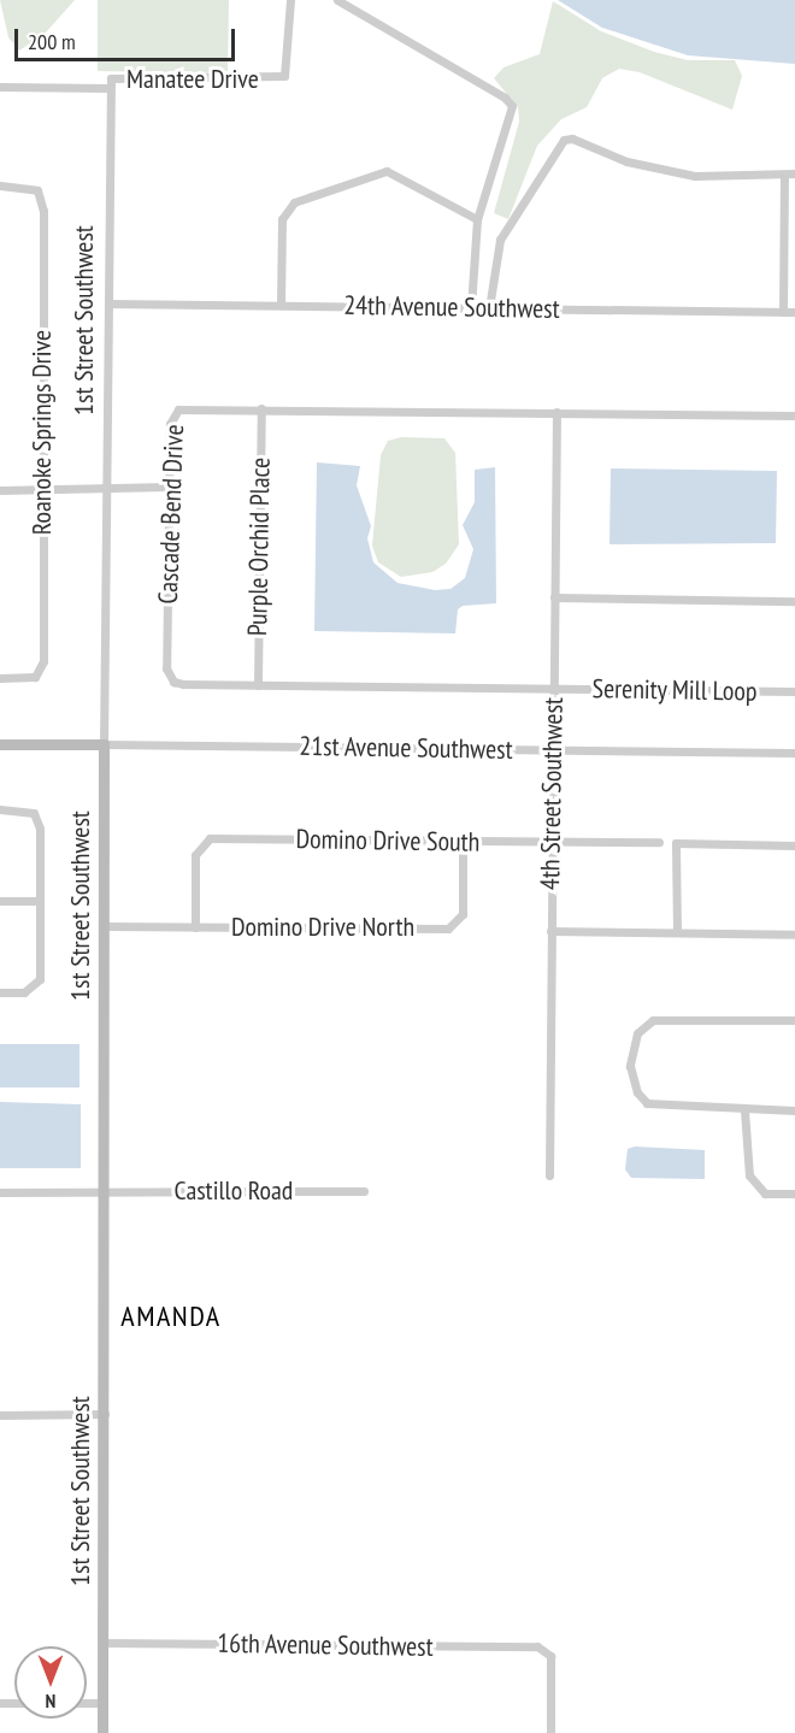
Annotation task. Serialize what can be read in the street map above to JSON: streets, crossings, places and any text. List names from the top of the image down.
{
  "streets": {
    "street": [
      "Manatee Drive",
      "24th Avenue Southwest",
      "1st Street Southwest",
      "Roanoke Springs Drive",
      "Cascade Bend Drive",
      "Purple Orchid Place",
      "Serenity Mill Loop",
      "21st Avenue Southwest",
      "4th Street Southwest",
      "Domino Drive South",
      "Domino Drive North",
      "Castillo Road",
      "16th Avenue Southwest"
    ]
  },
  "crossings": [
    ["Manatee Drive", "1st Street Southwest"],
    ["24th Avenue Southwest", "1st Street Southwest"],
    ["1st Street Southwest", "21st Avenue Southwest"],
    ["1st Street Southwest", "Domino Drive North"],
    ["1st Street Southwest", "Castillo Road"],
    ["1st Street Southwest", "16th Avenue Southwest"],
    ["Cascade Bend Drive", "Purple Orchid Place"],
    ["Cascade Bend Drive", "Serenity Mill Loop"],
    ["Cascade Bend Drive", "4th Street Southwest"],
    ["Serenity Mill Loop", "4th Street Southwest"],
    ["21st Avenue Southwest", "4th Street Southwest"],
    ["4th Street Southwest", "Domino Drive South"],
    ["Domino Drive South", "Domino Drive North"]
  ],
  "districts": ["AMANDA"],
  "scale_bar": "200 m",
  "north": "bottom"
}
